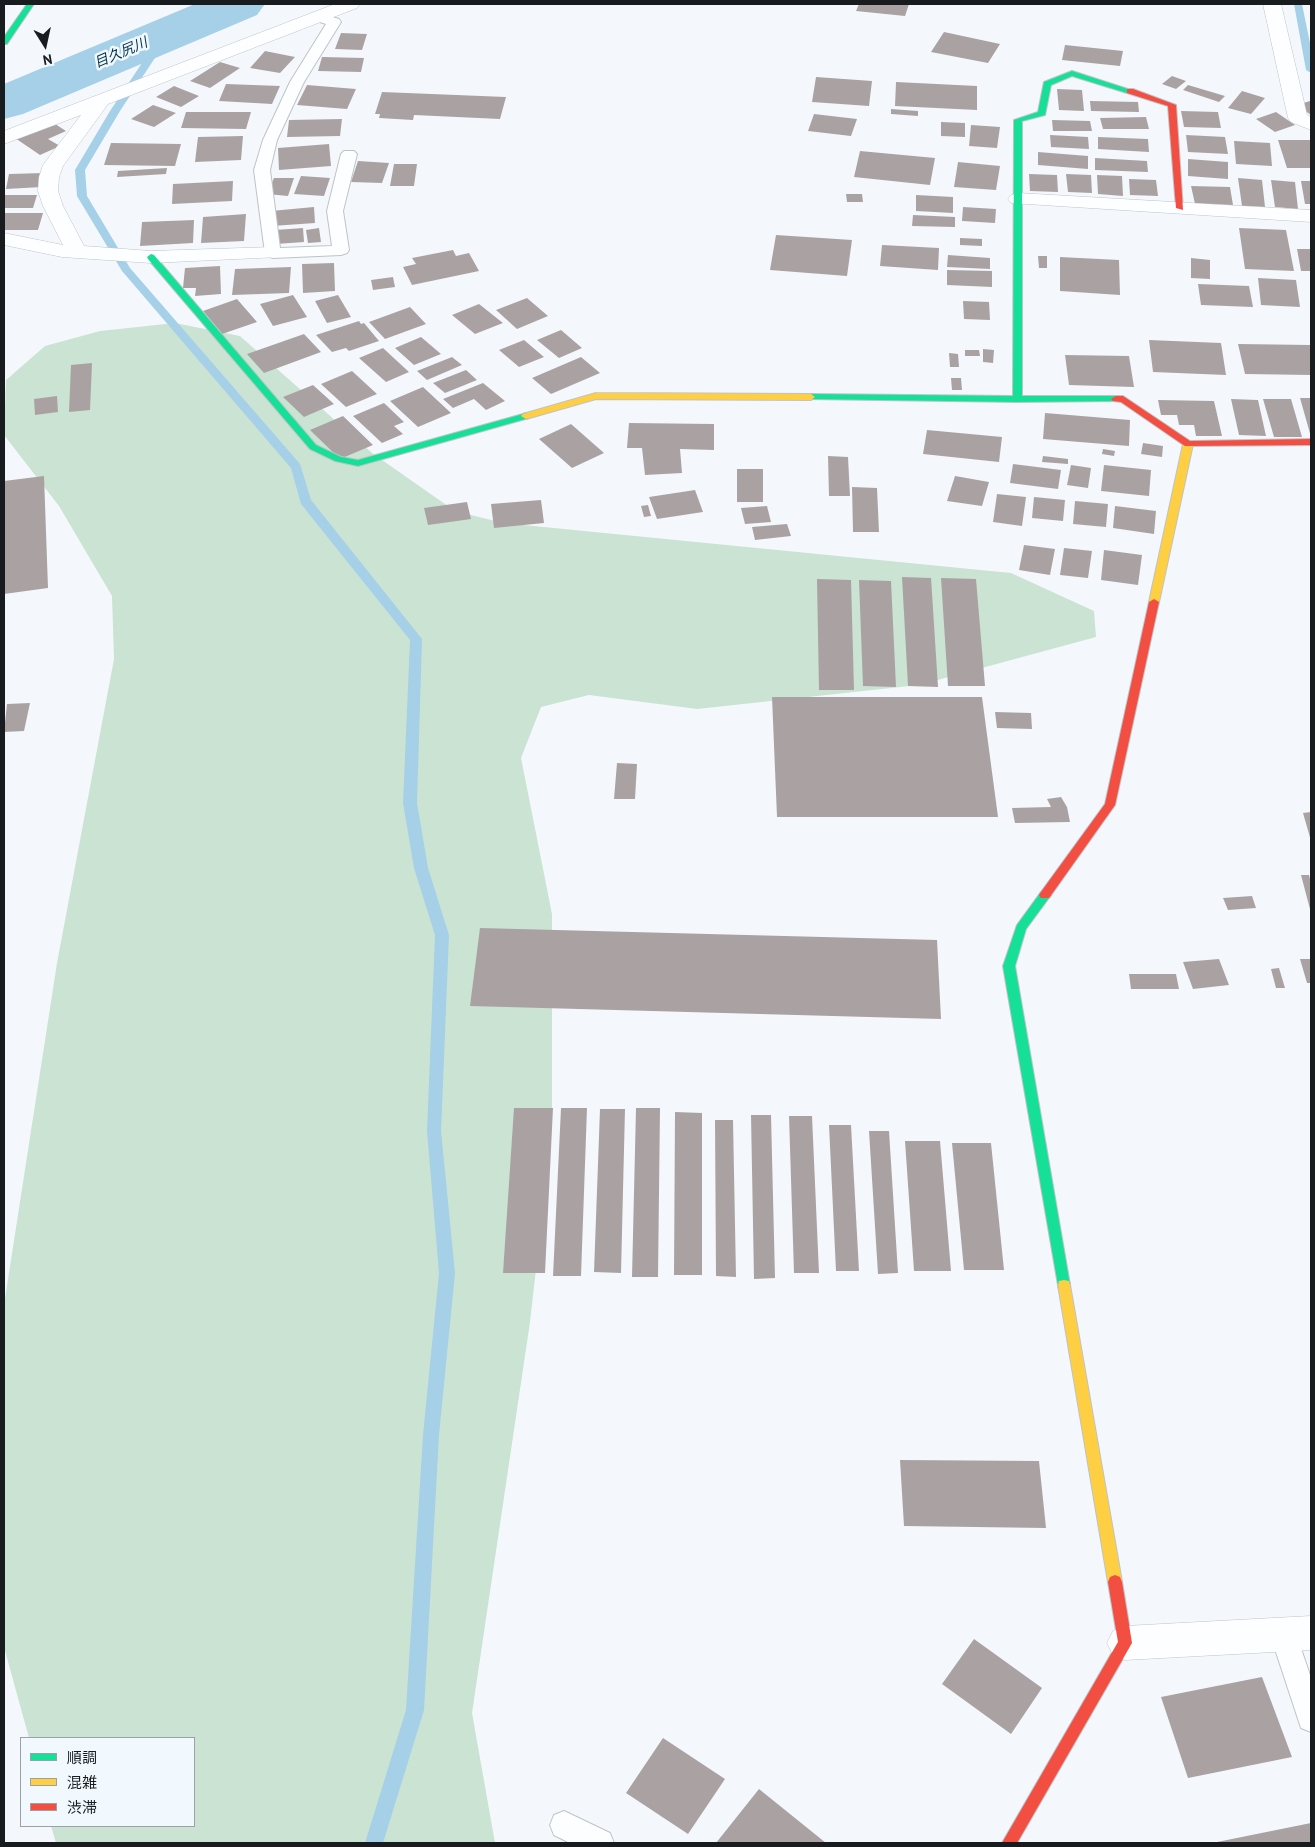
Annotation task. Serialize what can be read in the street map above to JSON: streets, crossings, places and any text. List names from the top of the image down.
{
  "water": ["目久尻川"],
  "legend": ["順調", "混雑", "渋滞"],
  "north": "bottom"
}
